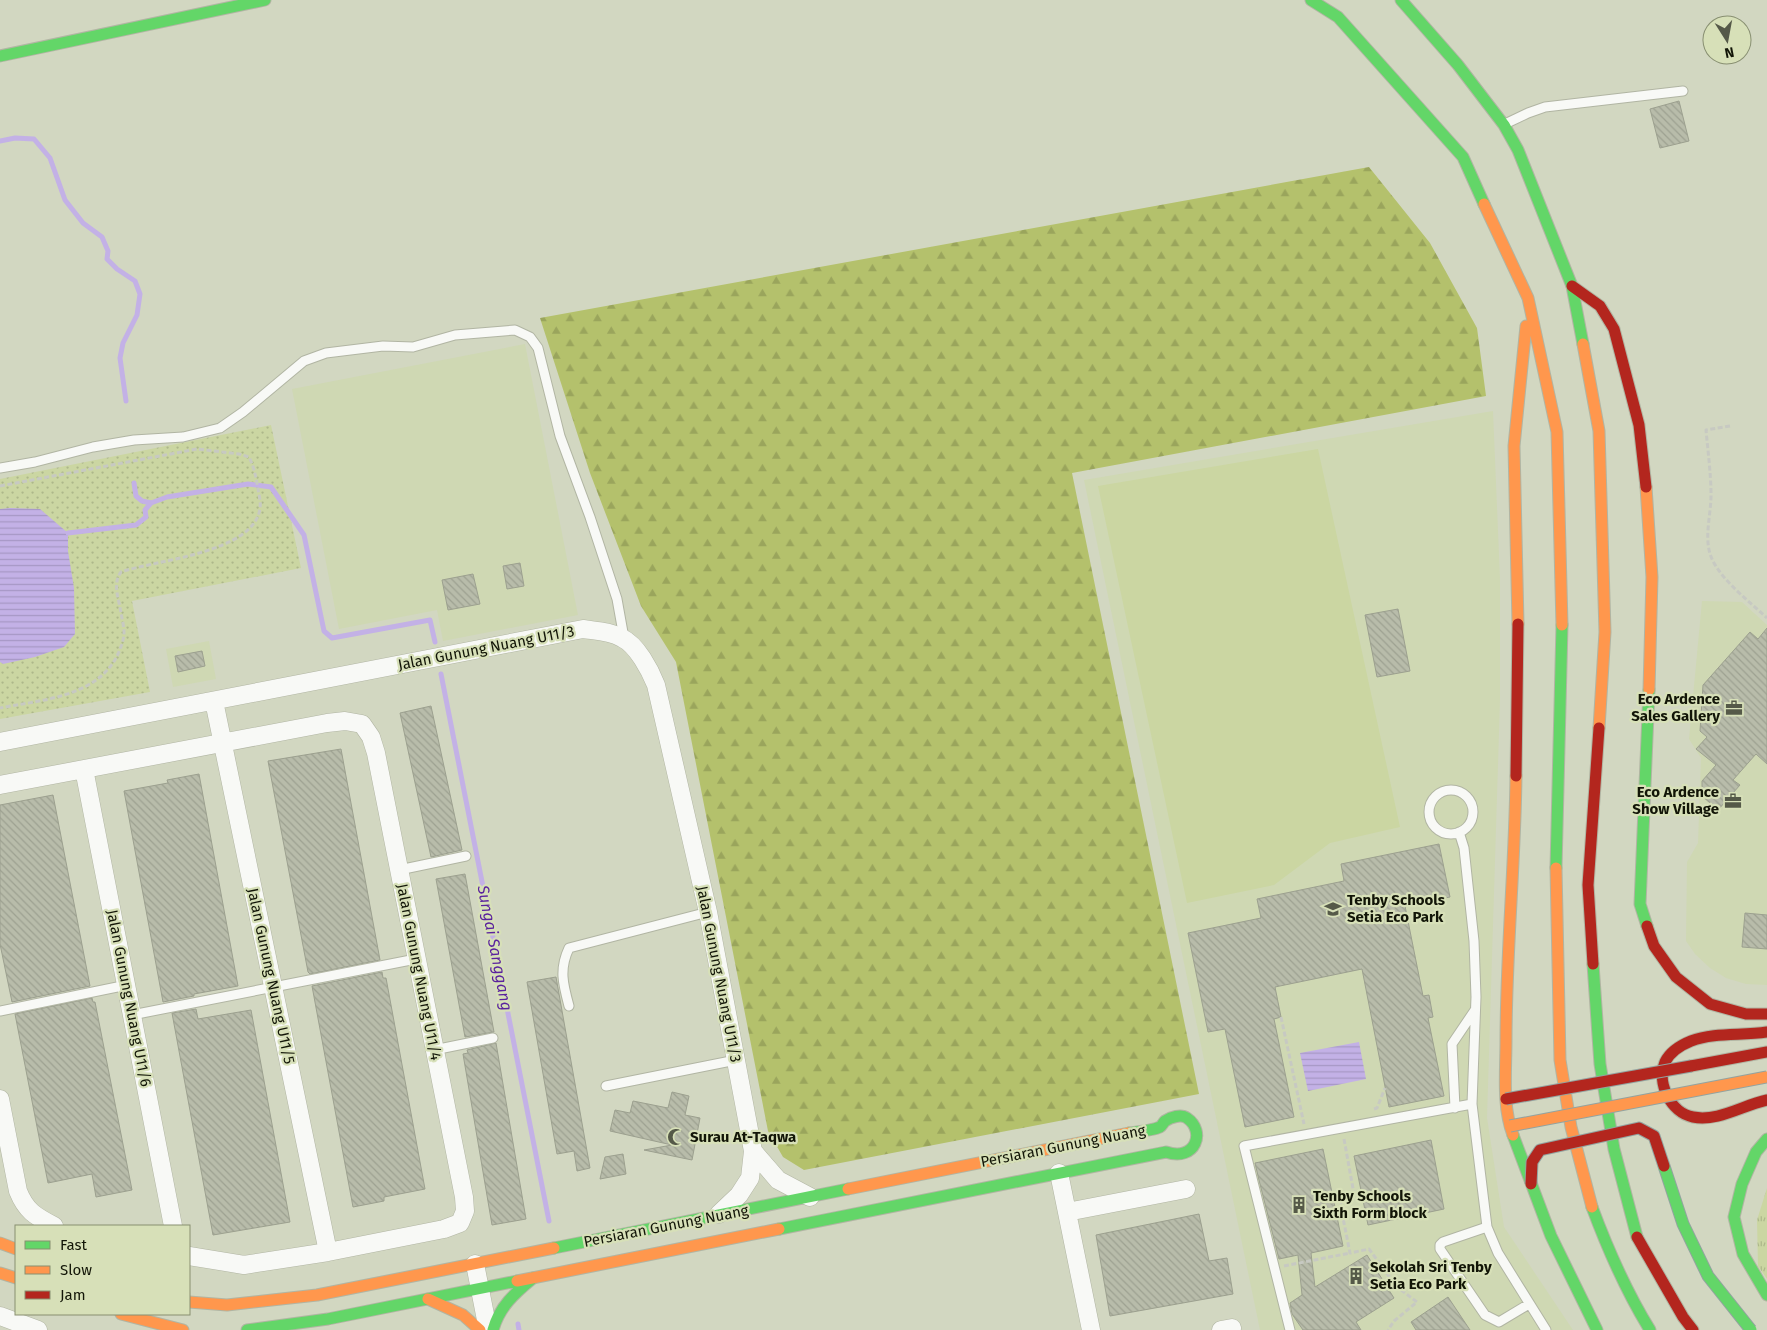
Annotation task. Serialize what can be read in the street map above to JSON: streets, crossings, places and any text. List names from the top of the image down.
{
  "streets": {
    "main road": ["Persiaran Gunung Nuang"],
    "street": [
      "Jalan Gunung Nuang U11/3",
      "Jalan Gunung Nuang U11/4",
      "Jalan Gunung Nuang U11/5",
      "Jalan Gunung Nuang U11/6"
    ]
  },
  "crossings": [
    ["Jalan Gunung Nuang U11/3", "Jalan Gunung Nuang U11/5"],
    ["Jalan Gunung Nuang U11/3", "Persiaran Gunung Nuang"],
    ["Jalan Gunung Nuang U11/4", "Jalan Gunung Nuang U11/5"]
  ],
  "water": ["Sungai Sanggang"],
  "places": {
    "office": ["Eco Ardence Sales Gallery", "Eco Ardence Show Village"],
    "school or university": ["Tenby Schools Setia Eco Park"],
    "mosque": ["Surau At-Taqwa"],
    "building": ["Tenby Schools Sixth Form block", "Sekolah Sri Tenby Setia Eco Park"]
  },
  "legend": ["Fast", "Slow", "Jam"],
  "north": "bottom"
}
